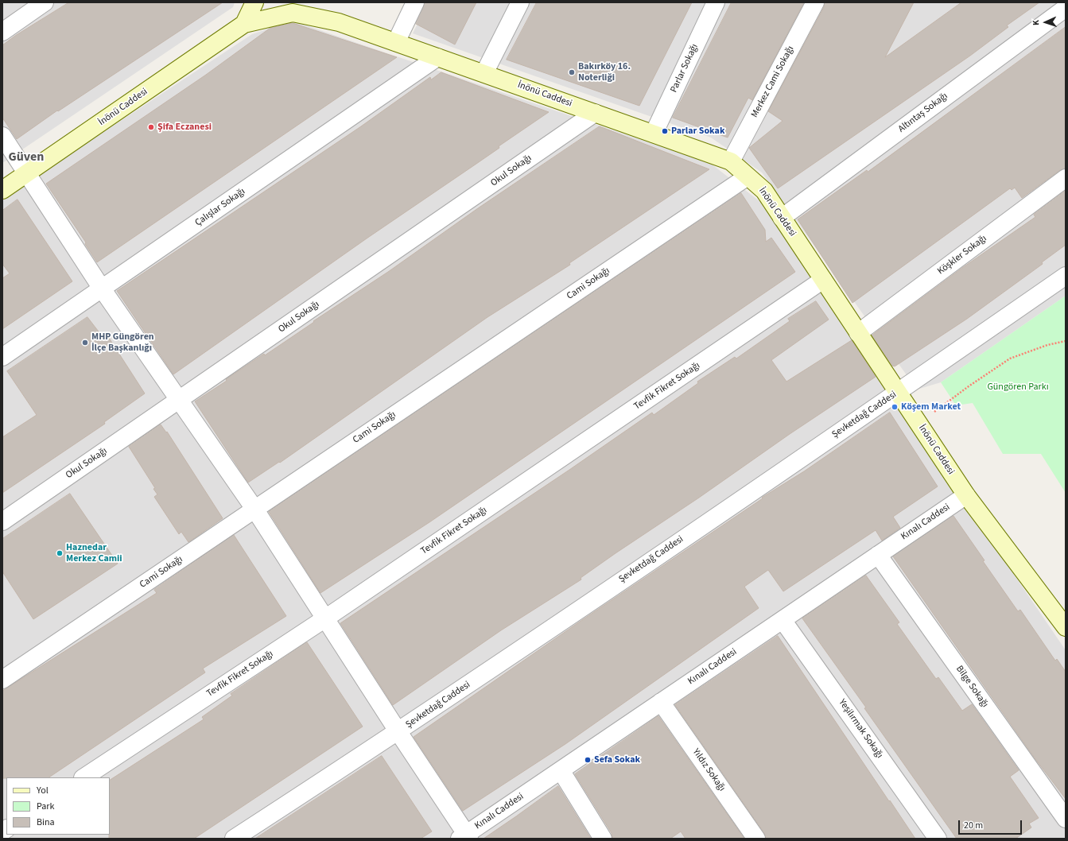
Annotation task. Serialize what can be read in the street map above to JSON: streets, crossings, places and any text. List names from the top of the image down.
{
  "streets": {
    "street": [
      "Parlar Sokağı",
      "Merkez Cami Sokağı",
      "İnönü Caddesi",
      "Altıntaş Sokağı",
      "Okul Sokağı",
      "Çalışlar Sokağı",
      "Köşkler Sokağı",
      "Cami Sokağı",
      "Tevfik Fikret Sokağı",
      "Şevketdağ Caddesi",
      "Kınalı Caddesi",
      "Bilge Sokağı",
      "Yeşilırmak Sokağı",
      "Yıldız Sokağı"
    ]
  },
  "crossings": [
    ["Parlar Sokağı", "İnönü Caddesi"],
    ["Merkez Cami Sokağı", "İnönü Caddesi"],
    ["İnönü Caddesi", "Altıntaş Sokağı"],
    ["İnönü Caddesi", "Okul Sokağı"],
    ["İnönü Caddesi", "Çalışlar Sokağı"],
    ["İnönü Caddesi", "Köşkler Sokağı"],
    ["İnönü Caddesi", "Cami Sokağı"],
    ["İnönü Caddesi", "Tevfik Fikret Sokağı"],
    ["İnönü Caddesi", "Şevketdağ Caddesi"],
    ["İnönü Caddesi", "Kınalı Caddesi"],
    ["Kınalı Caddesi", "Bilge Sokağı"],
    ["Kınalı Caddesi", "Yeşilırmak Sokağı"],
    ["Kınalı Caddesi", "Yıldız Sokağı"]
  ],
  "districts": ["Güven"],
  "parks": ["Güngören Parkı"],
  "places": [
    "Bakırköy 16. Noterliği",
    "Şifa Eczanesi",
    "Parlar Sokak",
    "MHP Güngören İlçe Başkanlığı",
    "Köşem Market",
    "Haznedar Merkez Camii",
    "Sefa Sokak"
  ],
  "legend": ["Yol", "Park", "Bina"],
  "scale_bar": "20 m",
  "north": "left"
}
